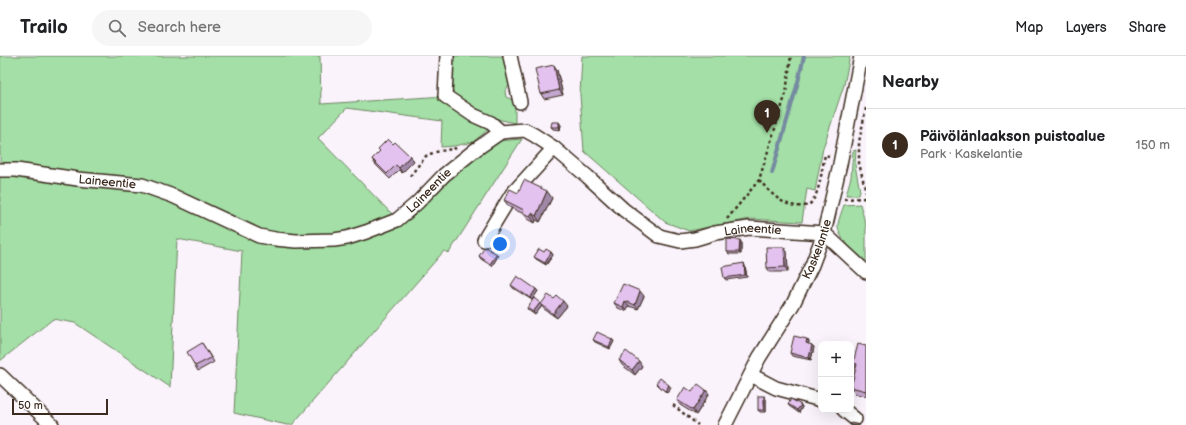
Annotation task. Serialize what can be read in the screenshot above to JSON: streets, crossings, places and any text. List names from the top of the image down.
{
  "streets": {
    "street": ["Laineentie", "Kaskelantie"]
  },
  "crossings": [
    ["Laineentie", "Kaskelantie"]
  ],
  "scale_bar": "50 m",
  "page": {
    "header": "Trailo",
    "search": "Search here",
    "nav": ["Map", "Layers", "Share"],
    "heading": "Nearby",
    "pins": "1",
    "list": [
      {
        "mark": "1",
        "name": "Päivölänlaakson puistoalue",
        "note": "Park · Kaskelantie",
        "value": "150 m"
      }
    ],
    "map_buttons": ["+", "−"],
    "scale": "50 m"
  }
}
